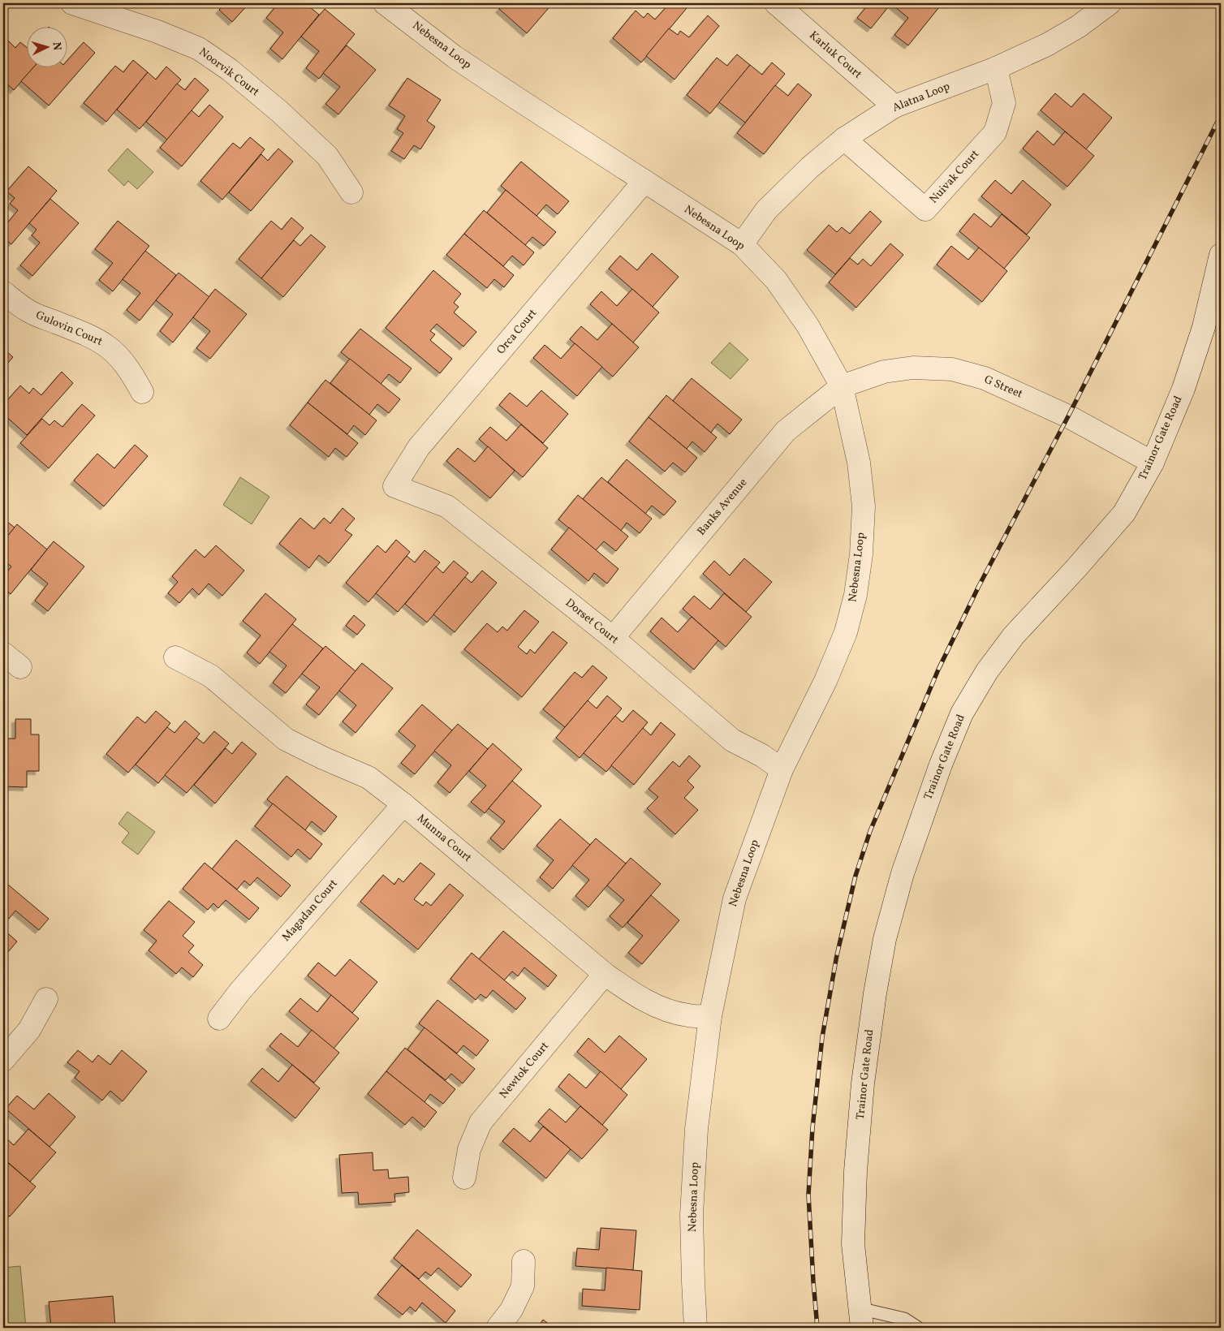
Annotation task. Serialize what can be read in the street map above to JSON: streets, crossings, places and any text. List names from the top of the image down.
{
  "streets": {
    "street": [
      "Nebesna Loop",
      "Karluk Court",
      "Noorvik Court",
      "Alatna Loop",
      "Nuivak Court",
      "Gulovin Court",
      "Orca Court",
      "G Street",
      "Trainor Gate Road",
      "Banks Avenue",
      "Dorset Court",
      "Munna Court",
      "Magadan Court",
      "Newtok Court"
    ]
  },
  "crossings": [
    ["Nebesna Loop", "Alatna Loop"],
    ["Nebesna Loop", "Orca Court"],
    ["Nebesna Loop", "G Street"],
    ["Nebesna Loop", "Banks Avenue"],
    ["Nebesna Loop", "Dorset Court"],
    ["Nebesna Loop", "Munna Court"],
    ["Karluk Court", "Alatna Loop"],
    ["Alatna Loop", "Nuivak Court"],
    ["Orca Court", "Dorset Court"],
    ["G Street", "Trainor Gate Road"],
    ["G Street", "Banks Avenue"],
    ["Banks Avenue", "Dorset Court"],
    ["Munna Court", "Magadan Court"],
    ["Munna Court", "Newtok Court"]
  ],
  "north": "right"
}
